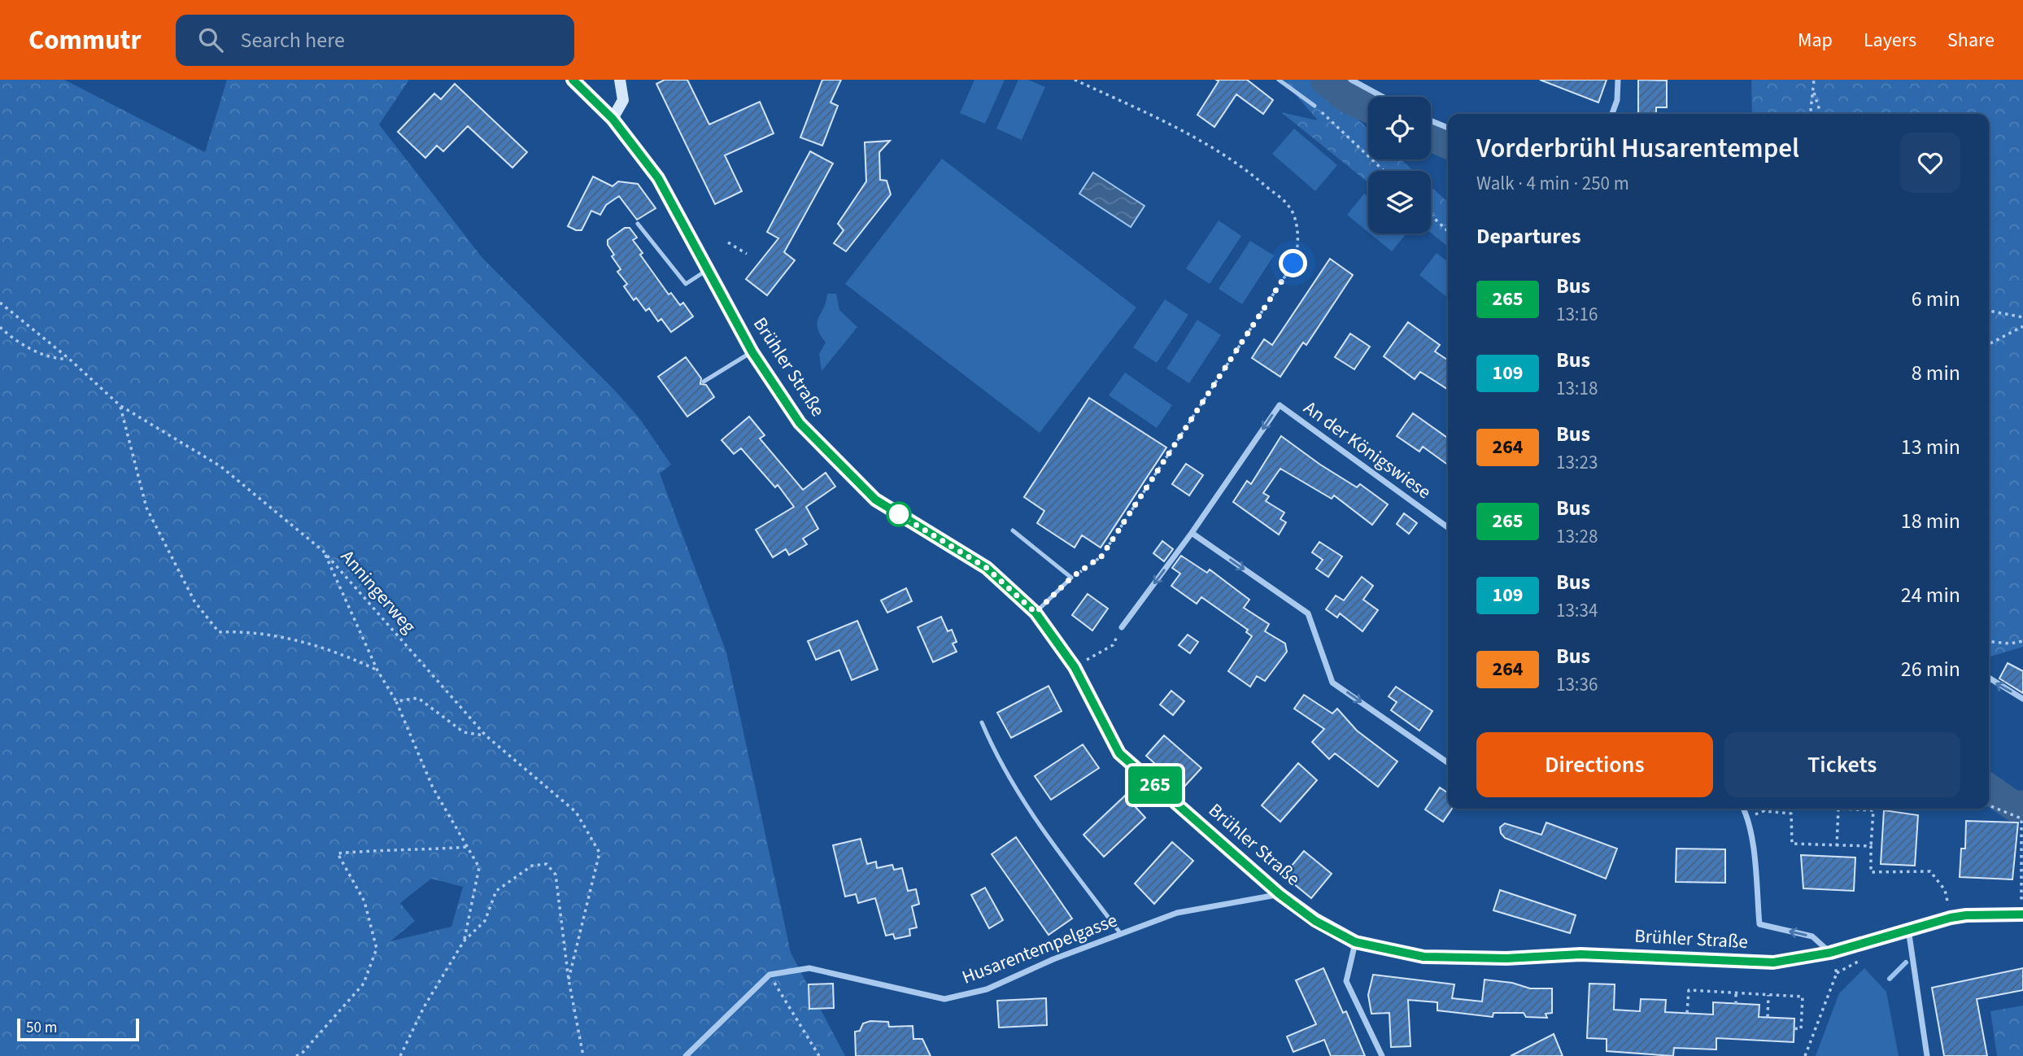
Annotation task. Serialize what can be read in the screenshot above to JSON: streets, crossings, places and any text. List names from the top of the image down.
{
  "streets": {
    "main road": ["Brühler Straße"],
    "street": ["An der Königswiese", "Husarentempelgasse"],
    "path": ["Anningerweg"]
  },
  "crossings": [
    ["Brühler Straße", "Husarentempelgasse"]
  ],
  "lines": ["bus line 265"],
  "scale_bar": "50 m",
  "page": {
    "header": "Commutr",
    "search": "Search here",
    "nav": ["Map", "Layers", "Share"],
    "on_map": "265",
    "heading": [
      ["Vorderbrühl Husarentempel", "Walk · 4 min · 250 m"],
      "Departures"
    ],
    "list": [
      {
        "mark": "265",
        "name": "Bus",
        "note": "13:16",
        "value": "6 min"
      },
      {
        "mark": "109",
        "name": "Bus",
        "note": "13:18",
        "value": "8 min"
      },
      {
        "mark": "264",
        "name": "Bus",
        "note": "13:23",
        "value": "13 min"
      },
      {
        "mark": "265",
        "name": "Bus",
        "note": "13:28",
        "value": "18 min"
      },
      {
        "mark": "109",
        "name": "Bus",
        "note": "13:34",
        "value": "24 min"
      },
      {
        "mark": "264",
        "name": "Bus",
        "note": "13:36",
        "value": "26 min"
      }
    ],
    "buttons": ["Directions", "Tickets"],
    "scale": "50 m"
  }
}
